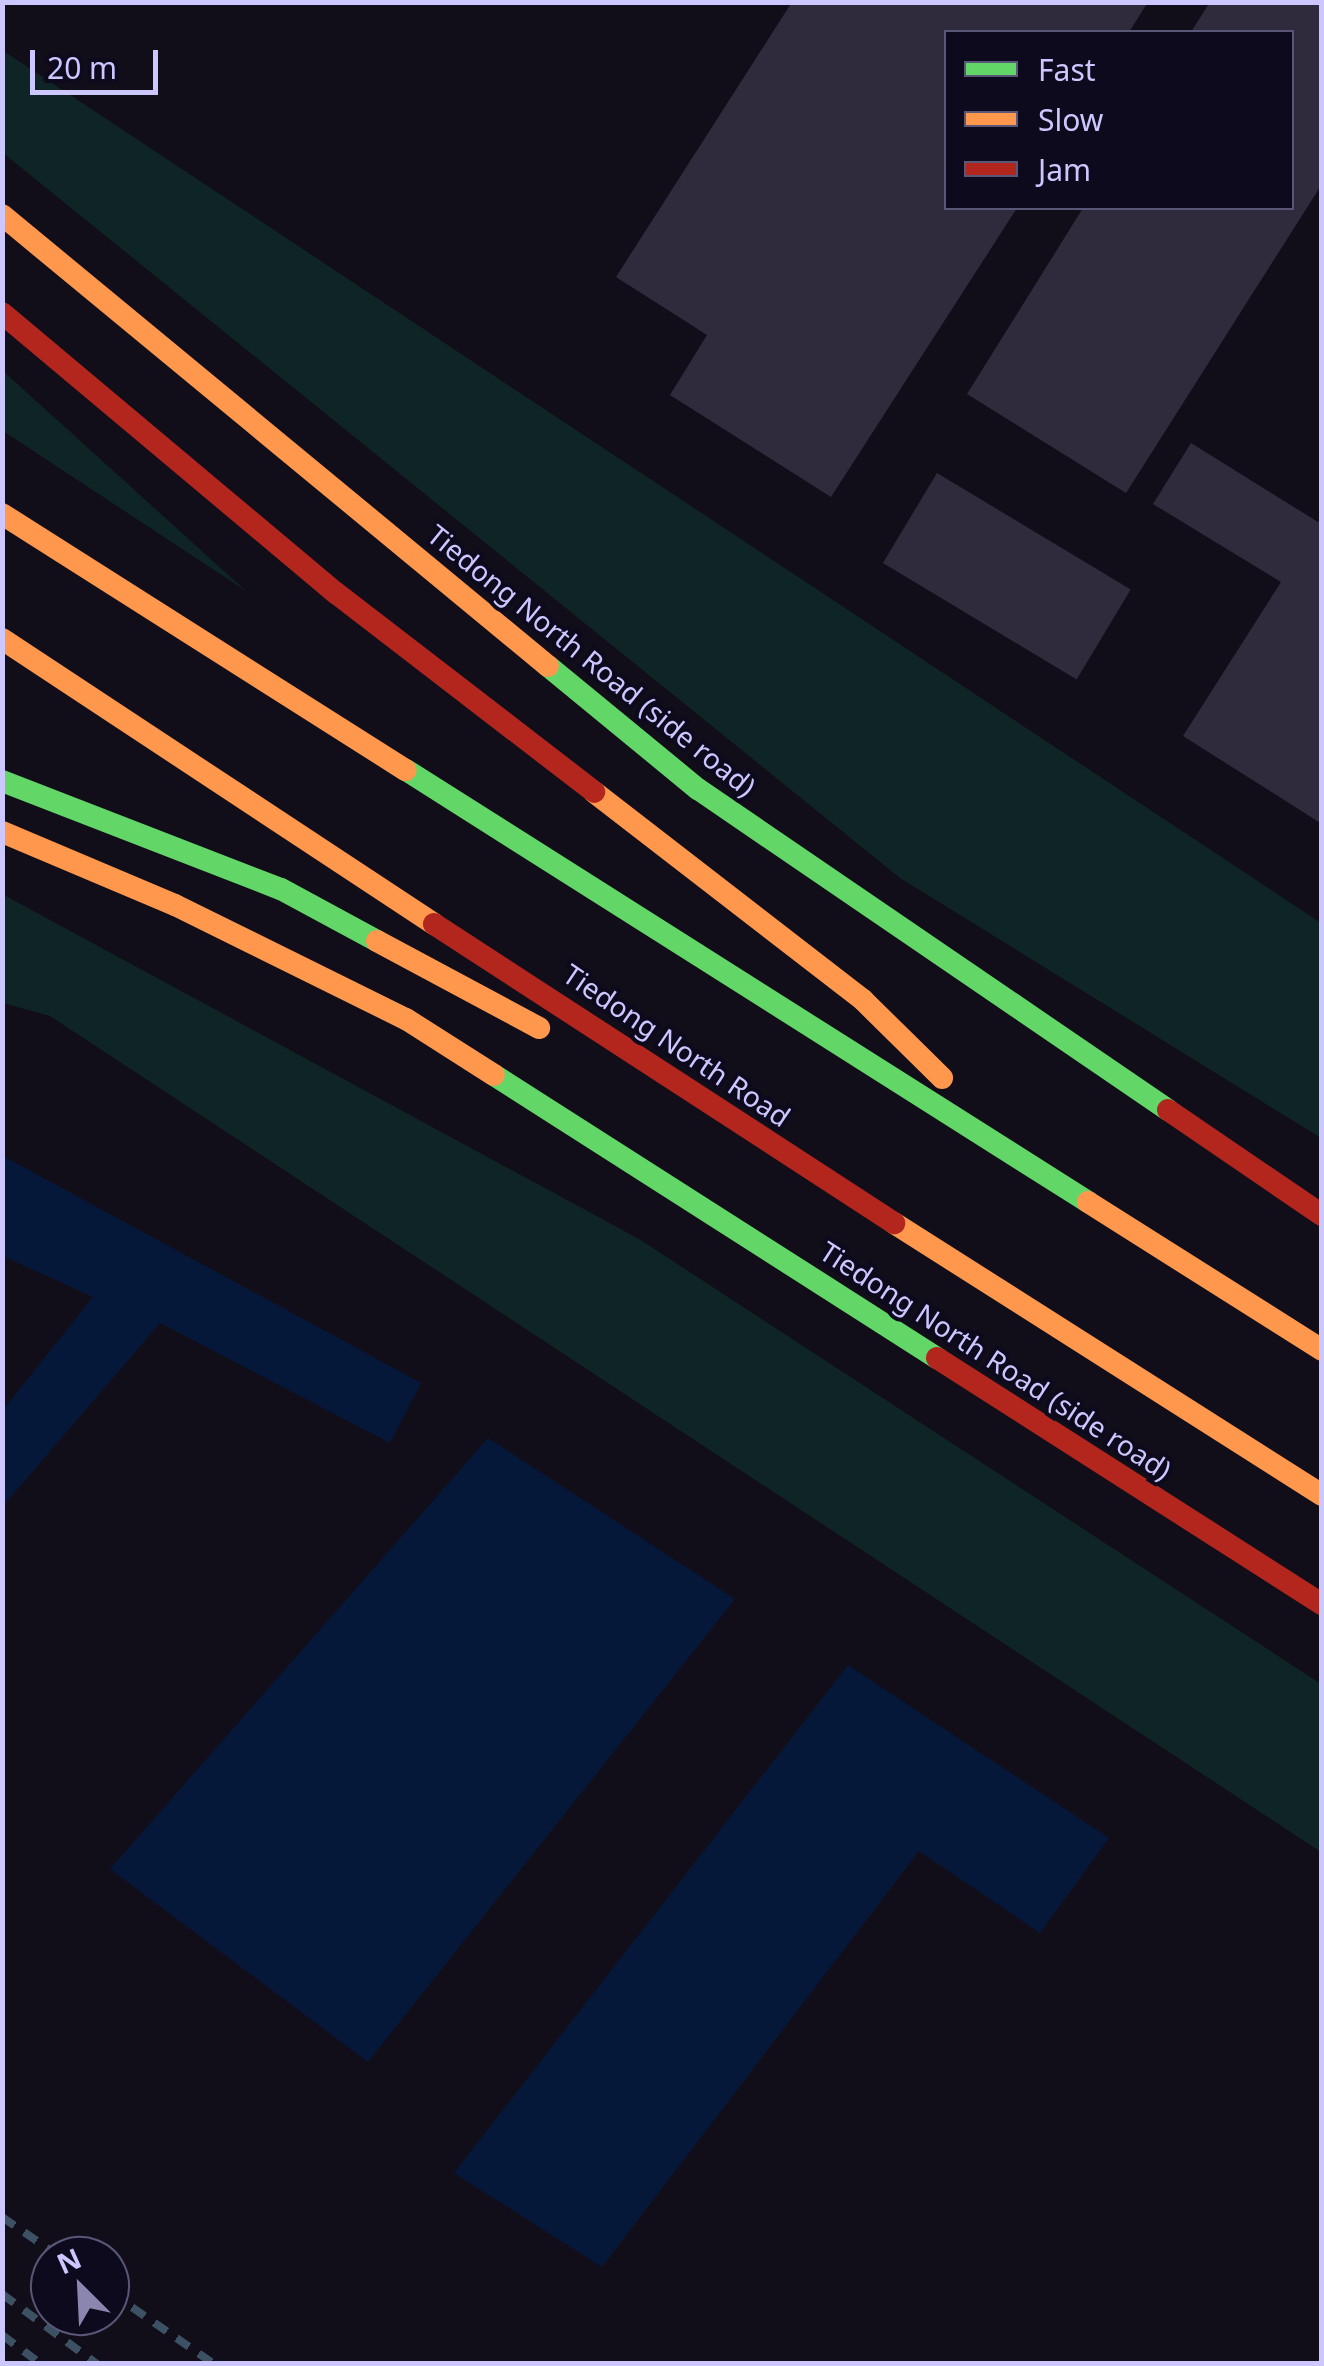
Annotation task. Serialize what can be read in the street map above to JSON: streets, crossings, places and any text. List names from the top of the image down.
{
  "streets": {
    "main road": ["Tiedong North Road (side road)", "Tiedong North Road"]
  },
  "legend": ["Fast", "Slow", "Jam"],
  "scale_bar": "20 m",
  "north": "top left"
}
